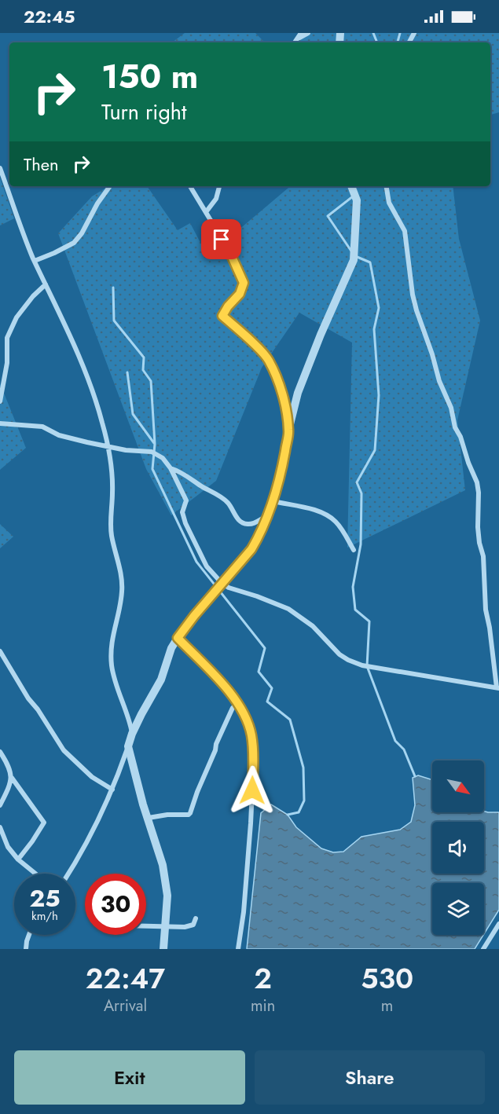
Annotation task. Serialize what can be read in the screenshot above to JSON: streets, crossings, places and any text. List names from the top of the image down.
{
  "north": "bottom right",
  "page": {
    "status": "22:45",
    "turn": ["150 m", "Turn right"],
    "then": "Then",
    "speed": "25 km/h",
    "limit": "30",
    "eta": [
      "22:47",
      "Arrival",
      "2",
      "min",
      "530",
      "m"
    ],
    "buttons": ["Exit", "Share"]
  }
}
